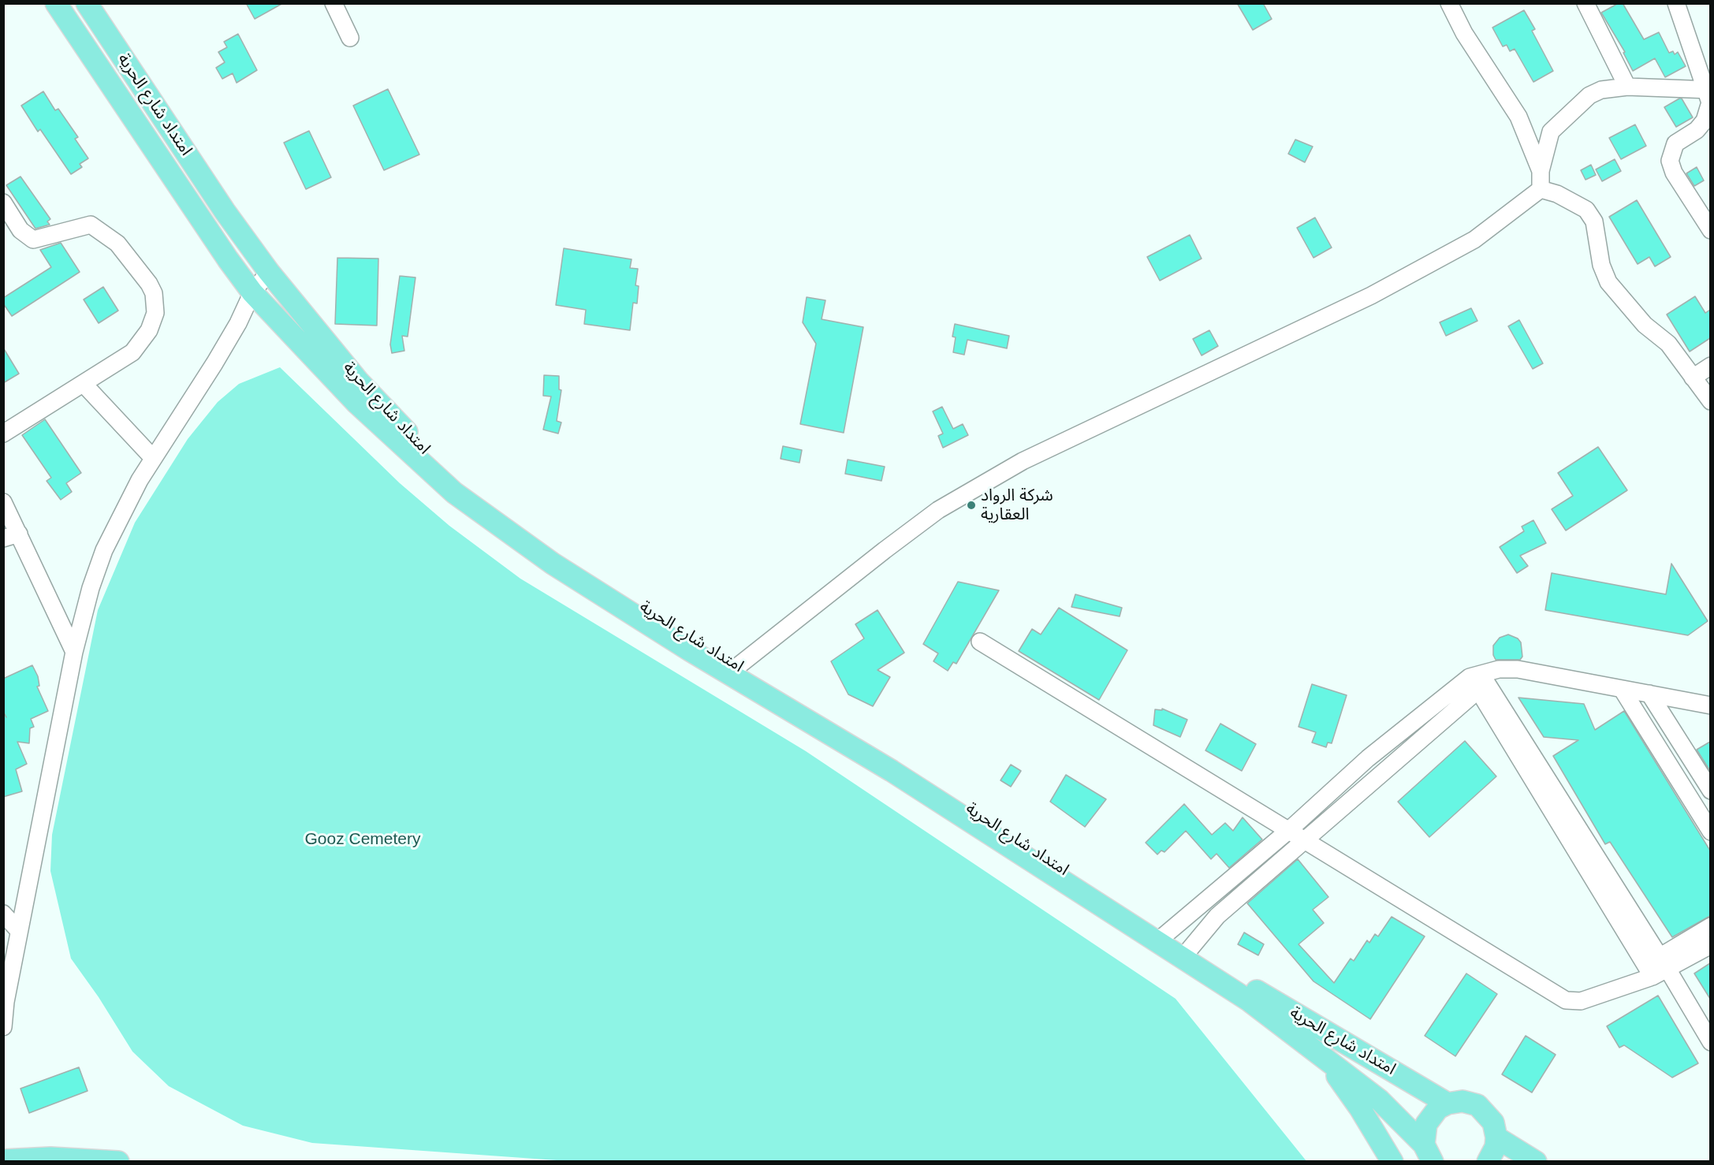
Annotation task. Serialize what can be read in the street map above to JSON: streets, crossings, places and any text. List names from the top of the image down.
{
  "streets": {
    "main road": ["امتداد شارع الحرية"]
  },
  "parks": ["Gooz Cemetery"],
  "places": ["شركة الرواد العقارية"]
}
